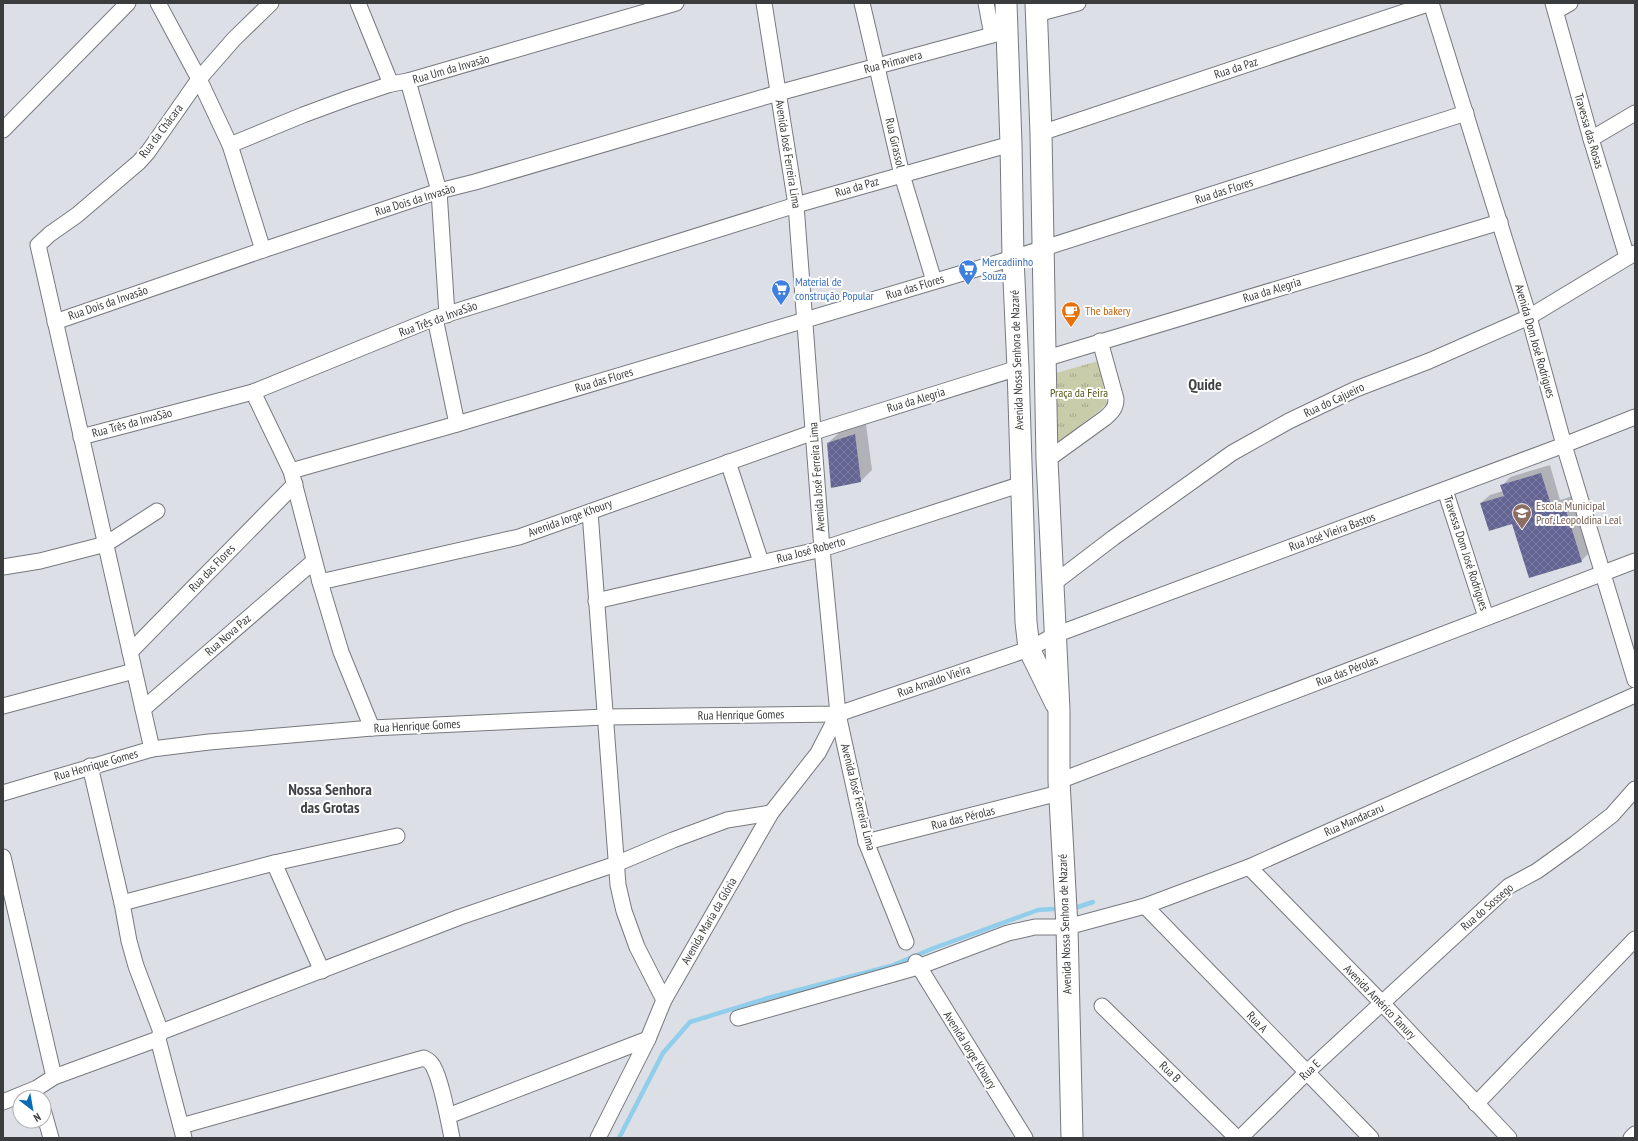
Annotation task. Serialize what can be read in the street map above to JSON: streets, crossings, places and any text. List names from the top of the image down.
{
  "streets": {
    "street": [
      "Rua Primavera",
      "Rua da Paz",
      "Rua Um da Invasão",
      "Rua da Chácara",
      "Travessa das Rosas",
      "Rua Girassol",
      "Avenida José Ferreira Lima",
      "Rua das Flores",
      "Rua Dois da Invasão",
      "Rua da Alegria",
      "Rua Três da InvaSão",
      "Avenida Dom José Rodrigues",
      "Avenida Nossa Senhora de Nazaré",
      "Rua do Cajueiro",
      "Avenida Jorge Khoury",
      "Rua José Vieira Bastos",
      "Rua José Roberto",
      "Travessa Dom José Rodrigues",
      "Rua Nova Paz",
      "Rua das Pérolas",
      "Rua Arnaldo Vieira",
      "Rua Henrique Gomes",
      "Rua Mandacaru",
      "Rua do Sossego",
      "Avenida Maria da Glória",
      "Avenida Américo Tanury",
      "Rua A",
      "Rua E",
      "Rua B"
    ]
  },
  "crossings": [
    ["Rua Primavera", "Rua Girassol"],
    ["Rua Primavera", "Avenida José Ferreira Lima"],
    ["Rua Primavera", "Rua Dois da Invasão"],
    ["Rua Primavera", "Avenida Nossa Senhora de Nazaré"],
    ["Rua da Paz", "Rua Girassol"],
    ["Rua da Paz", "Avenida José Ferreira Lima"],
    ["Rua da Paz", "Rua Três da InvaSão"],
    ["Rua da Paz", "Avenida Dom José Rodrigues"],
    ["Rua da Paz", "Avenida Nossa Senhora de Nazaré"],
    ["Rua da Chácara", "Rua Dois da Invasão"],
    ["Travessa das Rosas", "Rua do Cajueiro"],
    ["Rua Girassol", "Rua das Flores"],
    ["Avenida José Ferreira Lima", "Rua das Flores"],
    ["Avenida José Ferreira Lima", "Rua Dois da Invasão"],
    ["Avenida José Ferreira Lima", "Rua da Alegria"],
    ["Avenida José Ferreira Lima", "Rua Três da InvaSão"],
    ["Avenida José Ferreira Lima", "Avenida Jorge Khoury"],
    ["Avenida José Ferreira Lima", "Rua José Roberto"],
    ["Avenida José Ferreira Lima", "Rua das Pérolas"],
    ["Avenida José Ferreira Lima", "Rua Arnaldo Vieira"],
    ["Avenida José Ferreira Lima", "Rua Henrique Gomes"],
    ["Avenida José Ferreira Lima", "Avenida Maria da Glória"],
    ["Rua das Flores", "Avenida Dom José Rodrigues"],
    ["Rua das Flores", "Avenida Nossa Senhora de Nazaré"],
    ["Rua da Alegria", "Avenida Dom José Rodrigues"],
    ["Rua da Alegria", "Avenida Nossa Senhora de Nazaré"],
    ["Rua da Alegria", "Avenida Jorge Khoury"],
    ["Avenida Dom José Rodrigues", "Rua do Cajueiro"],
    ["Avenida Dom José Rodrigues", "Rua José Vieira Bastos"],
    ["Avenida Dom José Rodrigues", "Rua das Pérolas"],
    ["Avenida Nossa Senhora de Nazaré", "Rua do Cajueiro"],
    ["Avenida Nossa Senhora de Nazaré", "Rua José Vieira Bastos"],
    ["Avenida Nossa Senhora de Nazaré", "Rua José Roberto"],
    ["Avenida Nossa Senhora de Nazaré", "Rua das Pérolas"],
    ["Avenida Nossa Senhora de Nazaré", "Rua Arnaldo Vieira"],
    ["Avenida Nossa Senhora de Nazaré", "Rua Mandacaru"],
    ["Avenida Jorge Khoury", "Rua Mandacaru"],
    ["Rua José Vieira Bastos", "Travessa Dom José Rodrigues"],
    ["Rua José Vieira Bastos", "Rua Arnaldo Vieira"],
    ["Travessa Dom José Rodrigues", "Rua das Pérolas"],
    ["Rua Arnaldo Vieira", "Rua Henrique Gomes"],
    ["Rua Arnaldo Vieira", "Avenida Maria da Glória"],
    ["Rua Henrique Gomes", "Avenida Maria da Glória"],
    ["Rua Mandacaru", "Avenida Américo Tanury"],
    ["Rua Mandacaru", "Rua A"],
    ["Rua do Sossego", "Avenida Américo Tanury"],
    ["Rua do Sossego", "Rua E"],
    ["Avenida Américo Tanury", "Rua E"],
    ["Rua A", "Rua E"]
  ],
  "districts": ["Quide", "Nossa Senhora das Grotas"],
  "parks": ["Praça da Feira"],
  "places": {
    "supermarket": ["Mercadiinho Souza", "Material de construção Popular"],
    "cafe": ["The bakery"],
    "school or university": ["Escola Municipal Prof. Leopoldina Leal"]
  },
  "north": "bottom right"
}
